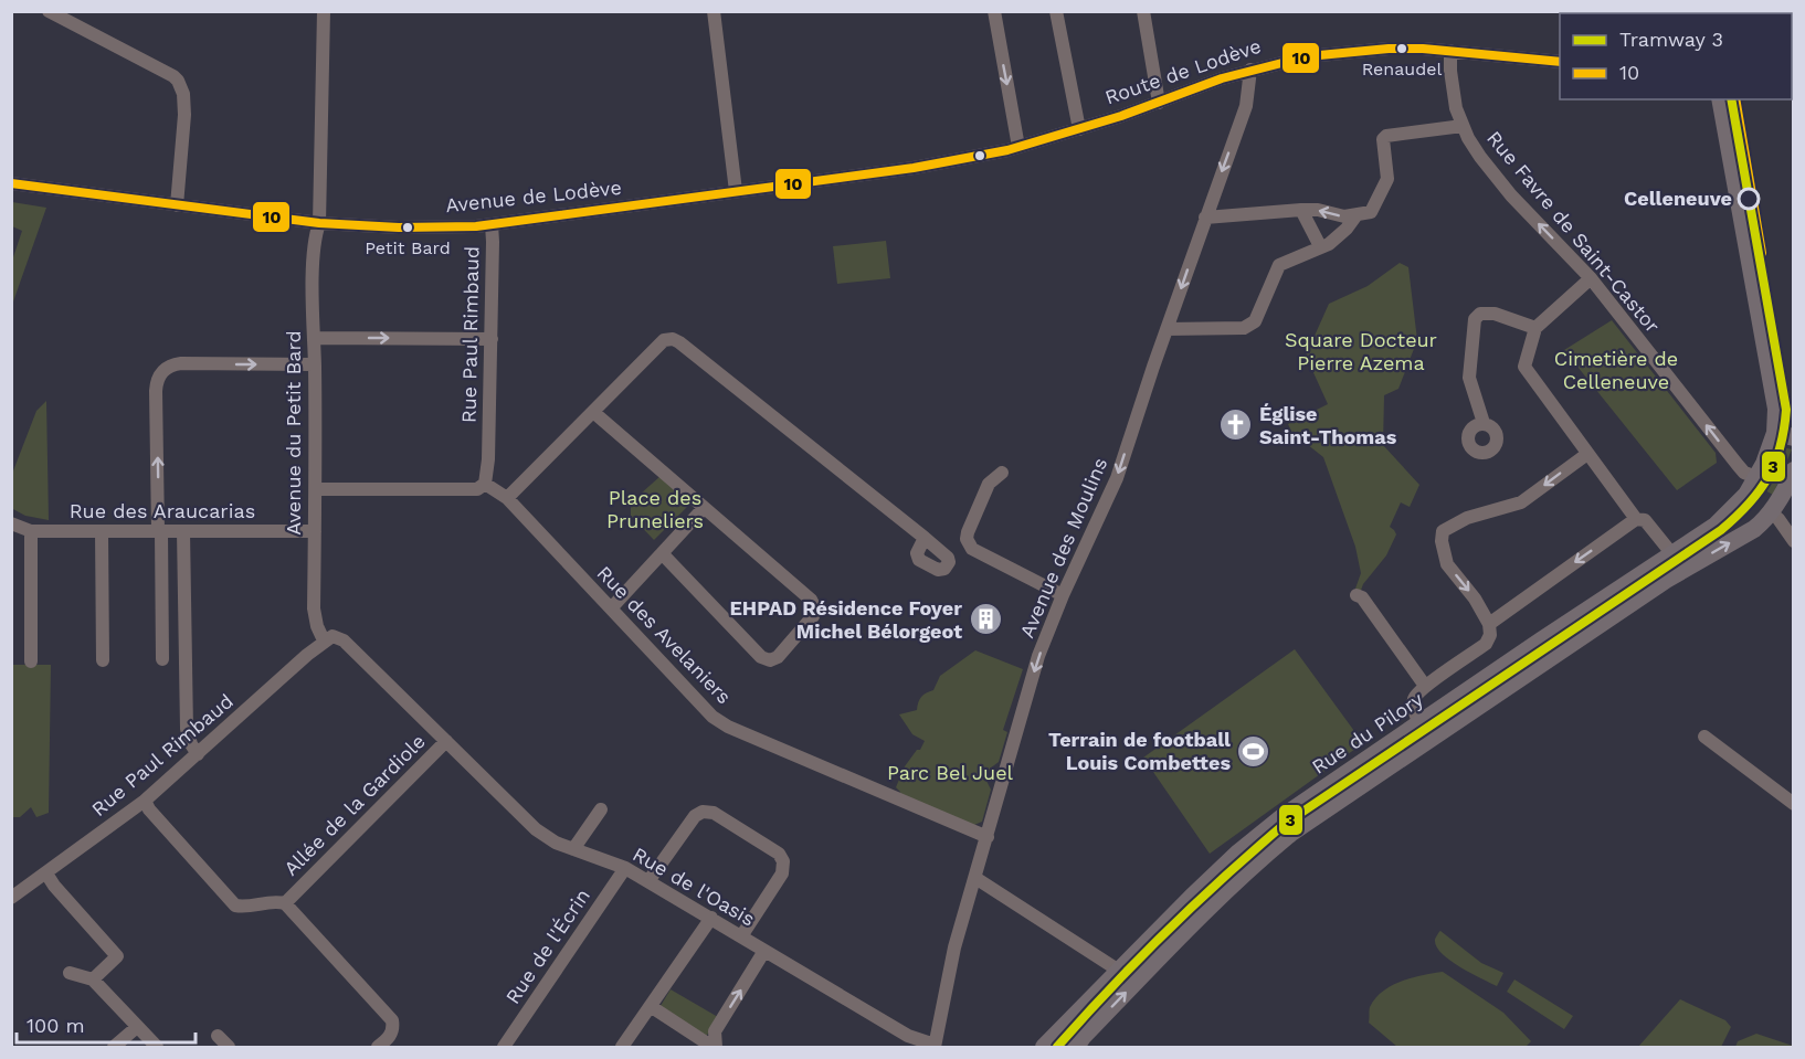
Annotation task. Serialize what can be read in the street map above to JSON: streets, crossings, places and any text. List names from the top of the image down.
{
  "streets": {
    "main road": ["Rue du Pilory"],
    "street": [
      "Route de Lodève",
      "Avenue de Lodève",
      "Rue Favre de Saint-Castor",
      "Rue Paul Rimbaud",
      "Avenue du Petit Bard",
      "Rue des Araucarias",
      "Avenue des Moulins",
      "Rue des Avelaniers",
      "Allée de la Gardiole",
      "Rue de l'Oasis",
      "Rue de l'Écrin"
    ]
  },
  "crossings": [
    ["Route de Lodève", "Avenue de Lodève"],
    ["Route de Lodève", "Rue Favre de Saint-Castor"],
    ["Route de Lodève", "Avenue des Moulins"],
    ["Avenue de Lodève", "Rue Paul Rimbaud"],
    ["Avenue de Lodève", "Avenue du Petit Bard"],
    ["Rue Favre de Saint-Castor", "Rue du Pilory"],
    ["Rue Paul Rimbaud", "Avenue du Petit Bard"],
    ["Rue Paul Rimbaud", "Rue des Avelaniers"],
    ["Rue Paul Rimbaud", "Allée de la Gardiole"],
    ["Rue Paul Rimbaud", "Rue de l'Oasis"],
    ["Avenue du Petit Bard", "Rue des Araucarias"],
    ["Avenue du Petit Bard", "Rue de l'Oasis"],
    ["Avenue des Moulins", "Rue des Avelaniers"],
    ["Avenue des Moulins", "Rue de l'Oasis"],
    ["Allée de la Gardiole", "Rue de l'Oasis"],
    ["Rue de l'Oasis", "Rue de l'Écrin"]
  ],
  "one_way": ["Rue Favre de Saint-Castor", "Avenue des Moulins"],
  "parks": [
    "Square Docteur Pierre Azema",
    "Cimetière de Celleneuve",
    "Place des Pruneliers",
    "Parc Bel Juel"
  ],
  "places": {
    "other": ["Renaudel", "Celleneuve", "Petit Bard"],
    "church": ["Église Saint-Thomas"],
    "building": ["EHPAD Résidence Foyer Michel Bélorgeot"],
    "sports": ["Terrain de football Louis Combettes"]
  },
  "lines": ["transit line 10", "tram line 3"],
  "legend": ["Tramway 3", "10"],
  "scale_bar": "100 m"
}
